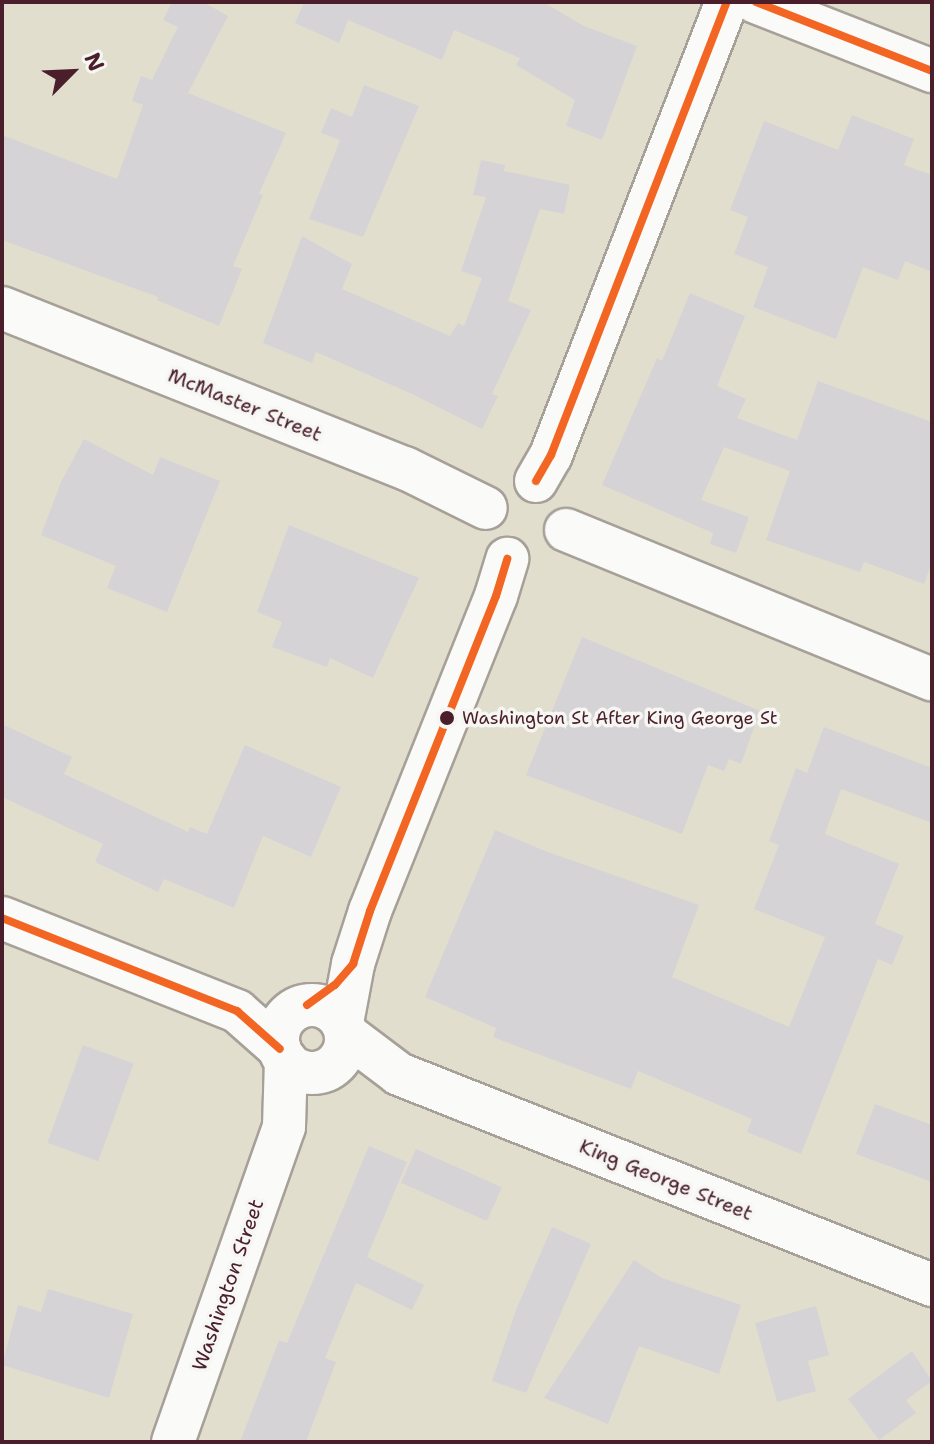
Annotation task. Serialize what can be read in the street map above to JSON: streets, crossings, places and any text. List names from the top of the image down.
{
  "streets": {
    "street": ["McMaster Street", "King George Street", "Washington Street"]
  },
  "crossings": [
    ["McMaster Street", "Washington Street"],
    ["King George Street", "Washington Street"]
  ],
  "places": ["Washington St After King George St"],
  "north": "top right"
}
